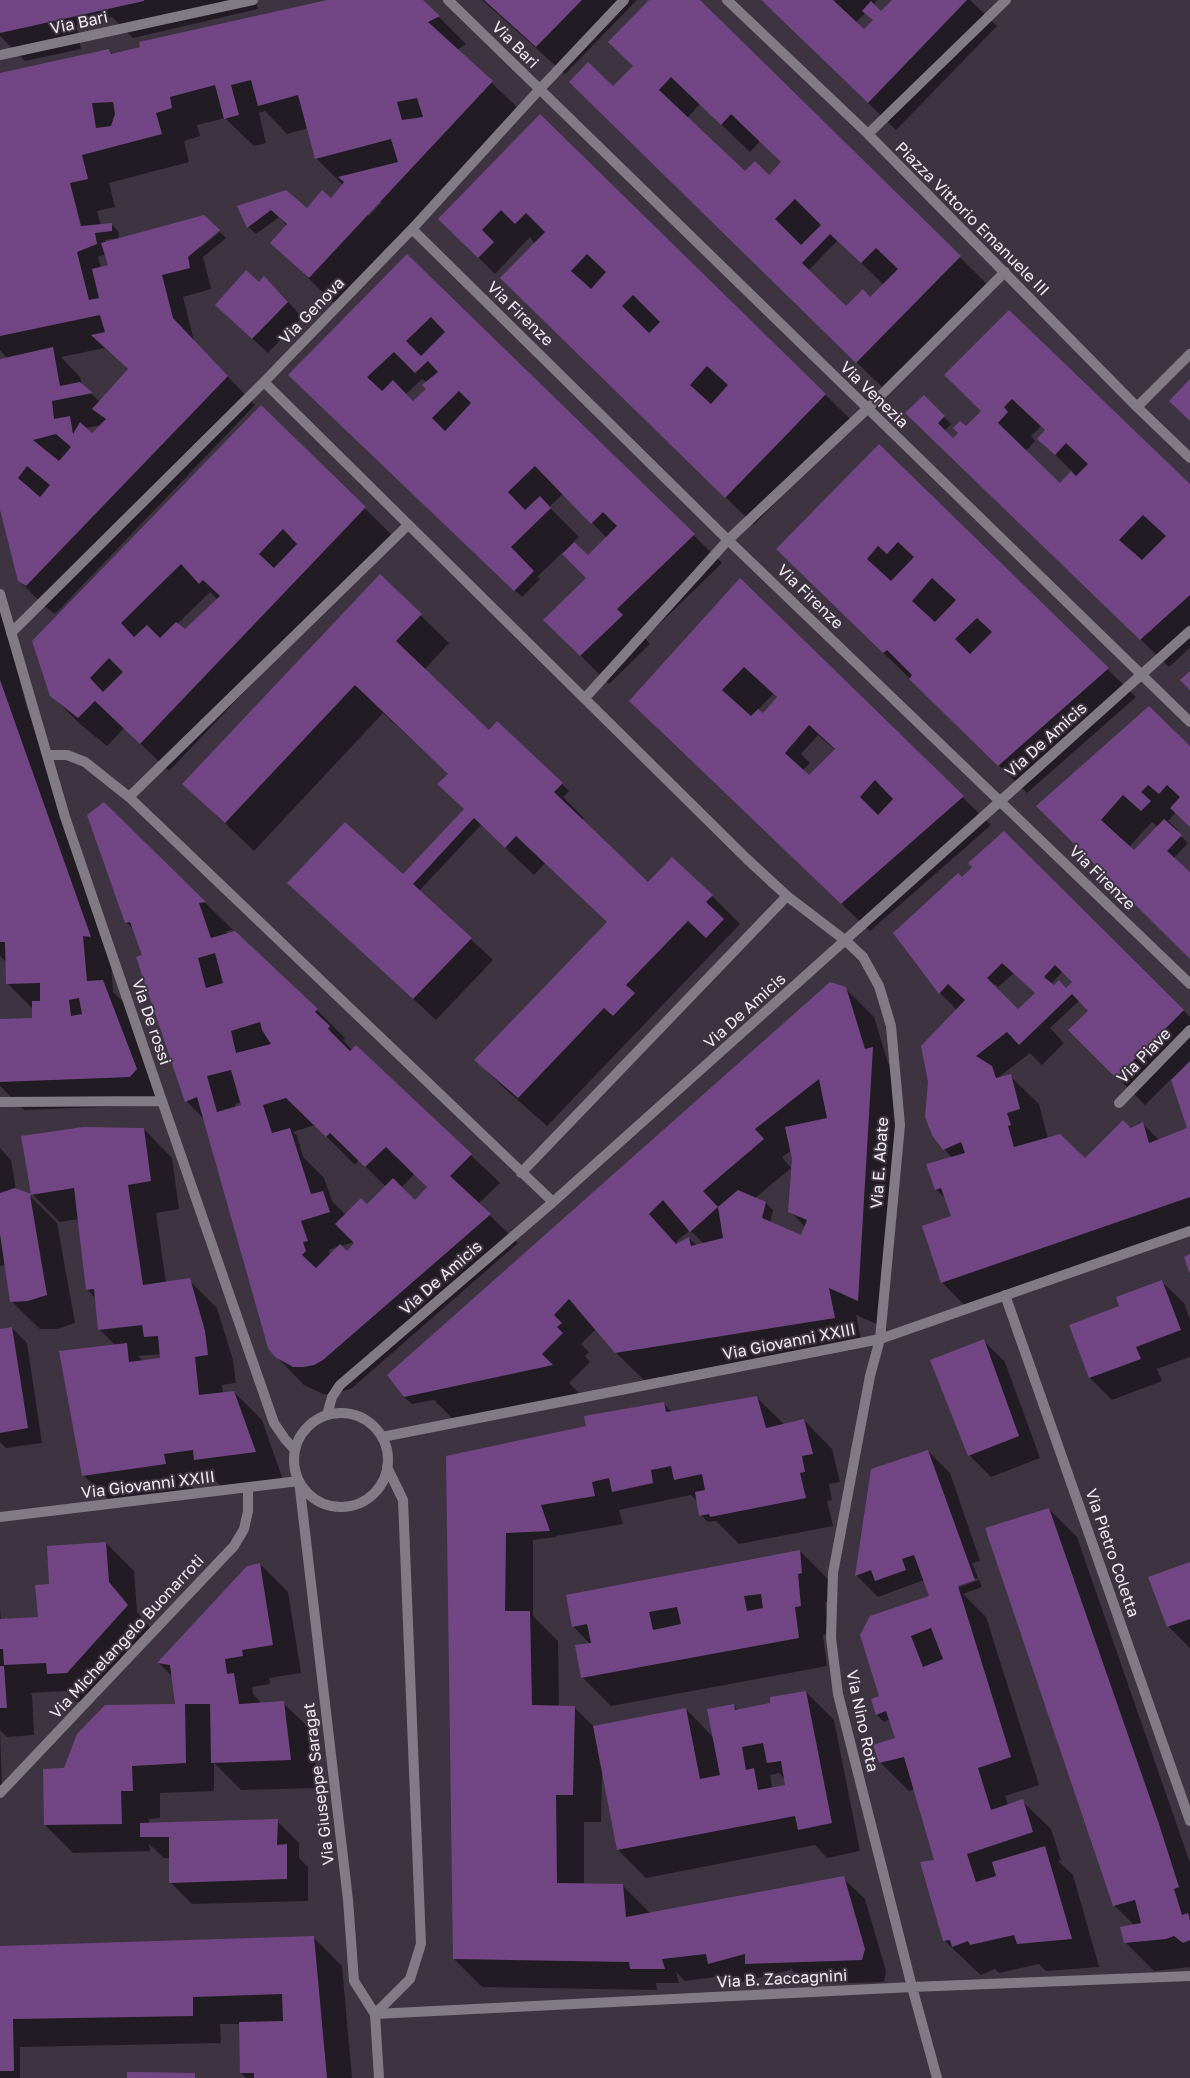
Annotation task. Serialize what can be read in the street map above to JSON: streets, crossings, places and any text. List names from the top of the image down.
{
  "streets": {
    "street": [
      "Via Bari",
      "Piazza Vittorio Emanuele III",
      "Via Genova",
      "Via Firenze",
      "Via Venezia",
      "Via De Amicis",
      "Via De rossi",
      "Via Piave",
      "Via E. Abate",
      "Via Giovanni XXIII",
      "Via Pietro Coletta",
      "Via Michelangelo Buonarroti",
      "Via Nino Rota",
      "Via Giuseppe Saragat",
      "Via B. Zaccagnini"
    ]
  },
  "crossings": [
    ["Via Bari", "Via Genova"],
    ["Via Bari", "Via Venezia"],
    ["Via Genova", "Via Firenze"],
    ["Via Genova", "Via Venezia"],
    ["Via Genova", "Via De rossi"],
    ["Via Genova", "Via E. Abate"],
    ["Via Firenze", "Via De Amicis"],
    ["Via Venezia", "Via De Amicis"],
    ["Via De Amicis", "Via De rossi"],
    ["Via De Amicis", "Via E. Abate"],
    ["Via De Amicis", "Via Giovanni XXIII"],
    ["Via De Amicis", "Via Giuseppe Saragat"],
    ["Via De rossi", "Via Giovanni XXIII"],
    ["Via De rossi", "Via Giuseppe Saragat"],
    ["Via E. Abate", "Via Giovanni XXIII"],
    ["Via E. Abate", "Via Nino Rota"],
    ["Via Giovanni XXIII", "Via Pietro Coletta"],
    ["Via Giovanni XXIII", "Via Michelangelo Buonarroti"],
    ["Via Giovanni XXIII", "Via Nino Rota"],
    ["Via Giovanni XXIII", "Via Giuseppe Saragat"],
    ["Via Nino Rota", "Via B. Zaccagnini"],
    ["Via Giuseppe Saragat", "Via B. Zaccagnini"]
  ]
}
